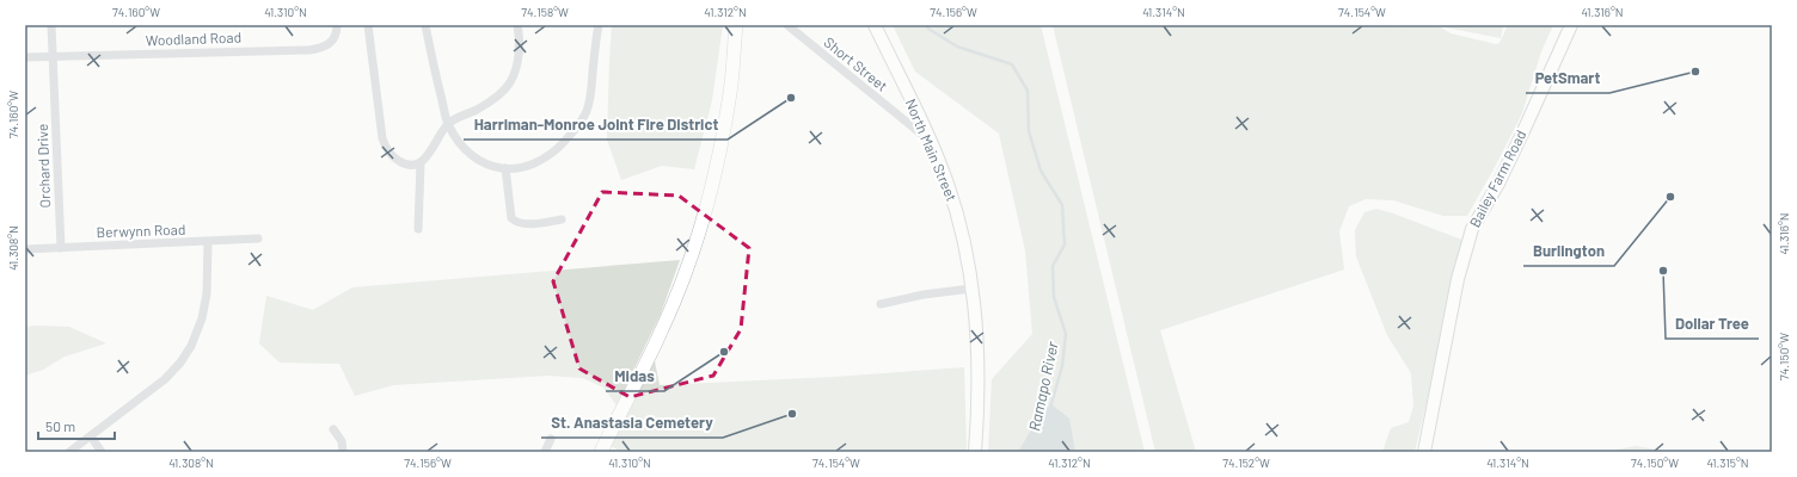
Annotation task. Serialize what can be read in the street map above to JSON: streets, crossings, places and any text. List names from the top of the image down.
{
  "streets": {
    "street": [
      "Woodland Road",
      "Short Street",
      "North Main Street",
      "Orchard Drive",
      "Bailey Farm Road",
      "Berwynn Road"
    ]
  },
  "crossings": [
    ["Woodland Road", "Orchard Drive"],
    ["Short Street", "North Main Street"],
    ["Orchard Drive", "Berwynn Road"]
  ],
  "water": ["Ramapo River"],
  "places": [
    "PetSmart",
    "Harriman-Monroe Joint Fire District",
    "Burlington",
    "Dollar Tree",
    "Midas",
    "St. Anastasia Cemetery"
  ],
  "scale_bar": "50 m",
  "coordinates": [
    "74.160°W",
    "41.310°N",
    "74.158°W",
    "41.312°N",
    "74.156°W",
    "41.314°N",
    "74.154°W",
    "41.316°N",
    "41.308°N",
    "74.150°W",
    "74.152°W",
    "41.315°N"
  ]
}
